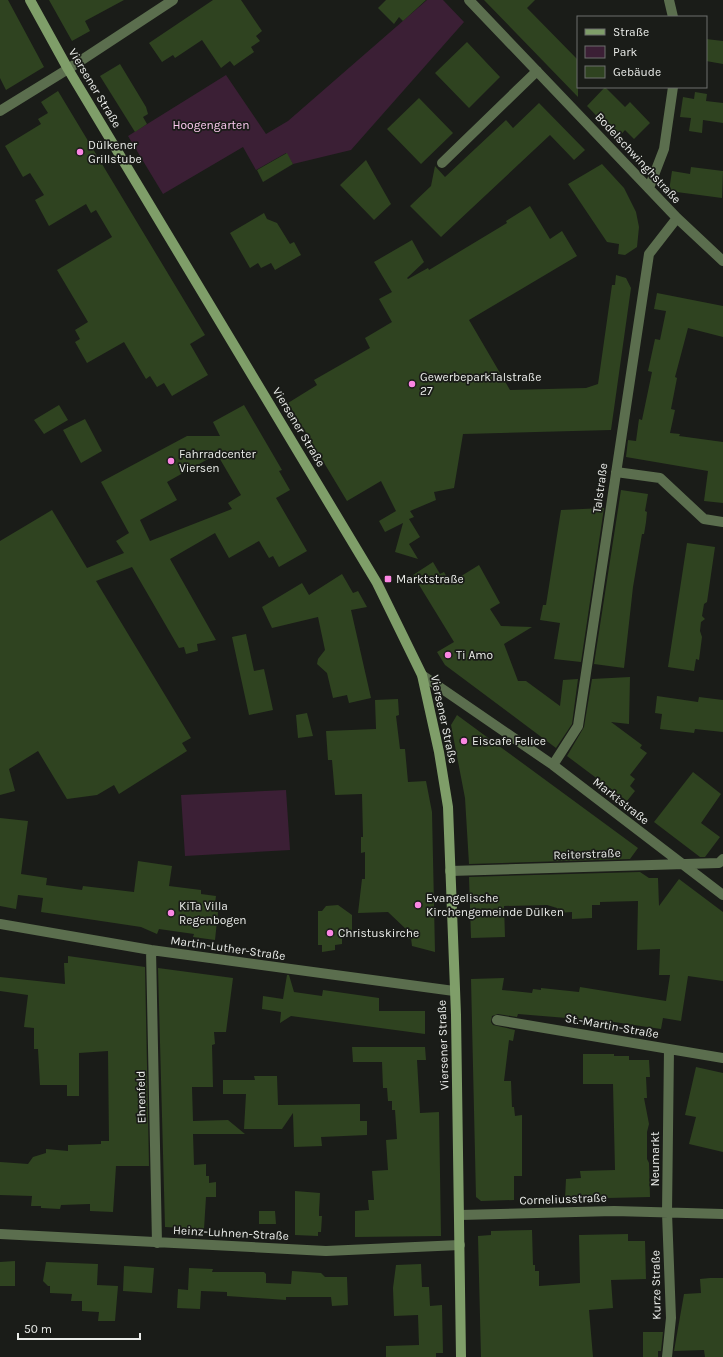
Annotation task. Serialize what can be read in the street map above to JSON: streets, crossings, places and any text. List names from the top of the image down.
{
  "streets": {
    "main road": ["Viersener Straße"],
    "street": [
      "Bodelschwinghstraße",
      "Talstraße",
      "Marktstraße",
      "Reiterstraße",
      "Martin-Luther-Straße",
      "St.-Martin-Straße",
      "Ehrenfeld",
      "Neumarkt",
      "Corneliusstraße",
      "Heinz-Luhnen-Straße",
      "Kurze Straße"
    ]
  },
  "crossings": [
    ["Viersener Straße", "Marktstraße"],
    ["Viersener Straße", "Reiterstraße"],
    ["Viersener Straße", "Martin-Luther-Straße"],
    ["Viersener Straße", "Corneliusstraße"],
    ["Viersener Straße", "Heinz-Luhnen-Straße"],
    ["Bodelschwinghstraße", "Talstraße"],
    ["Talstraße", "Marktstraße"],
    ["Marktstraße", "Reiterstraße"],
    ["Martin-Luther-Straße", "Ehrenfeld"],
    ["St.-Martin-Straße", "Neumarkt"],
    ["Ehrenfeld", "Heinz-Luhnen-Straße"],
    ["Neumarkt", "Corneliusstraße"],
    ["Neumarkt", "Kurze Straße"],
    ["Corneliusstraße", "Kurze Straße"]
  ],
  "parks": ["Hoogengarten"],
  "places": {
    "other": [
      "Dülkener Grillstube",
      "GewerbeparkTalstraße 27",
      "Fahrradcenter Viersen",
      "Ti Amo",
      "Eiscafe Felice",
      "Evangelische Kirchengemeinde Dülken",
      "KiTa Villa Regenbogen",
      "Christuskirche"
    ],
    "transit": ["Marktstraße"]
  },
  "legend": ["Straße", "Park", "Gebäude"],
  "scale_bar": "50 m"
}
